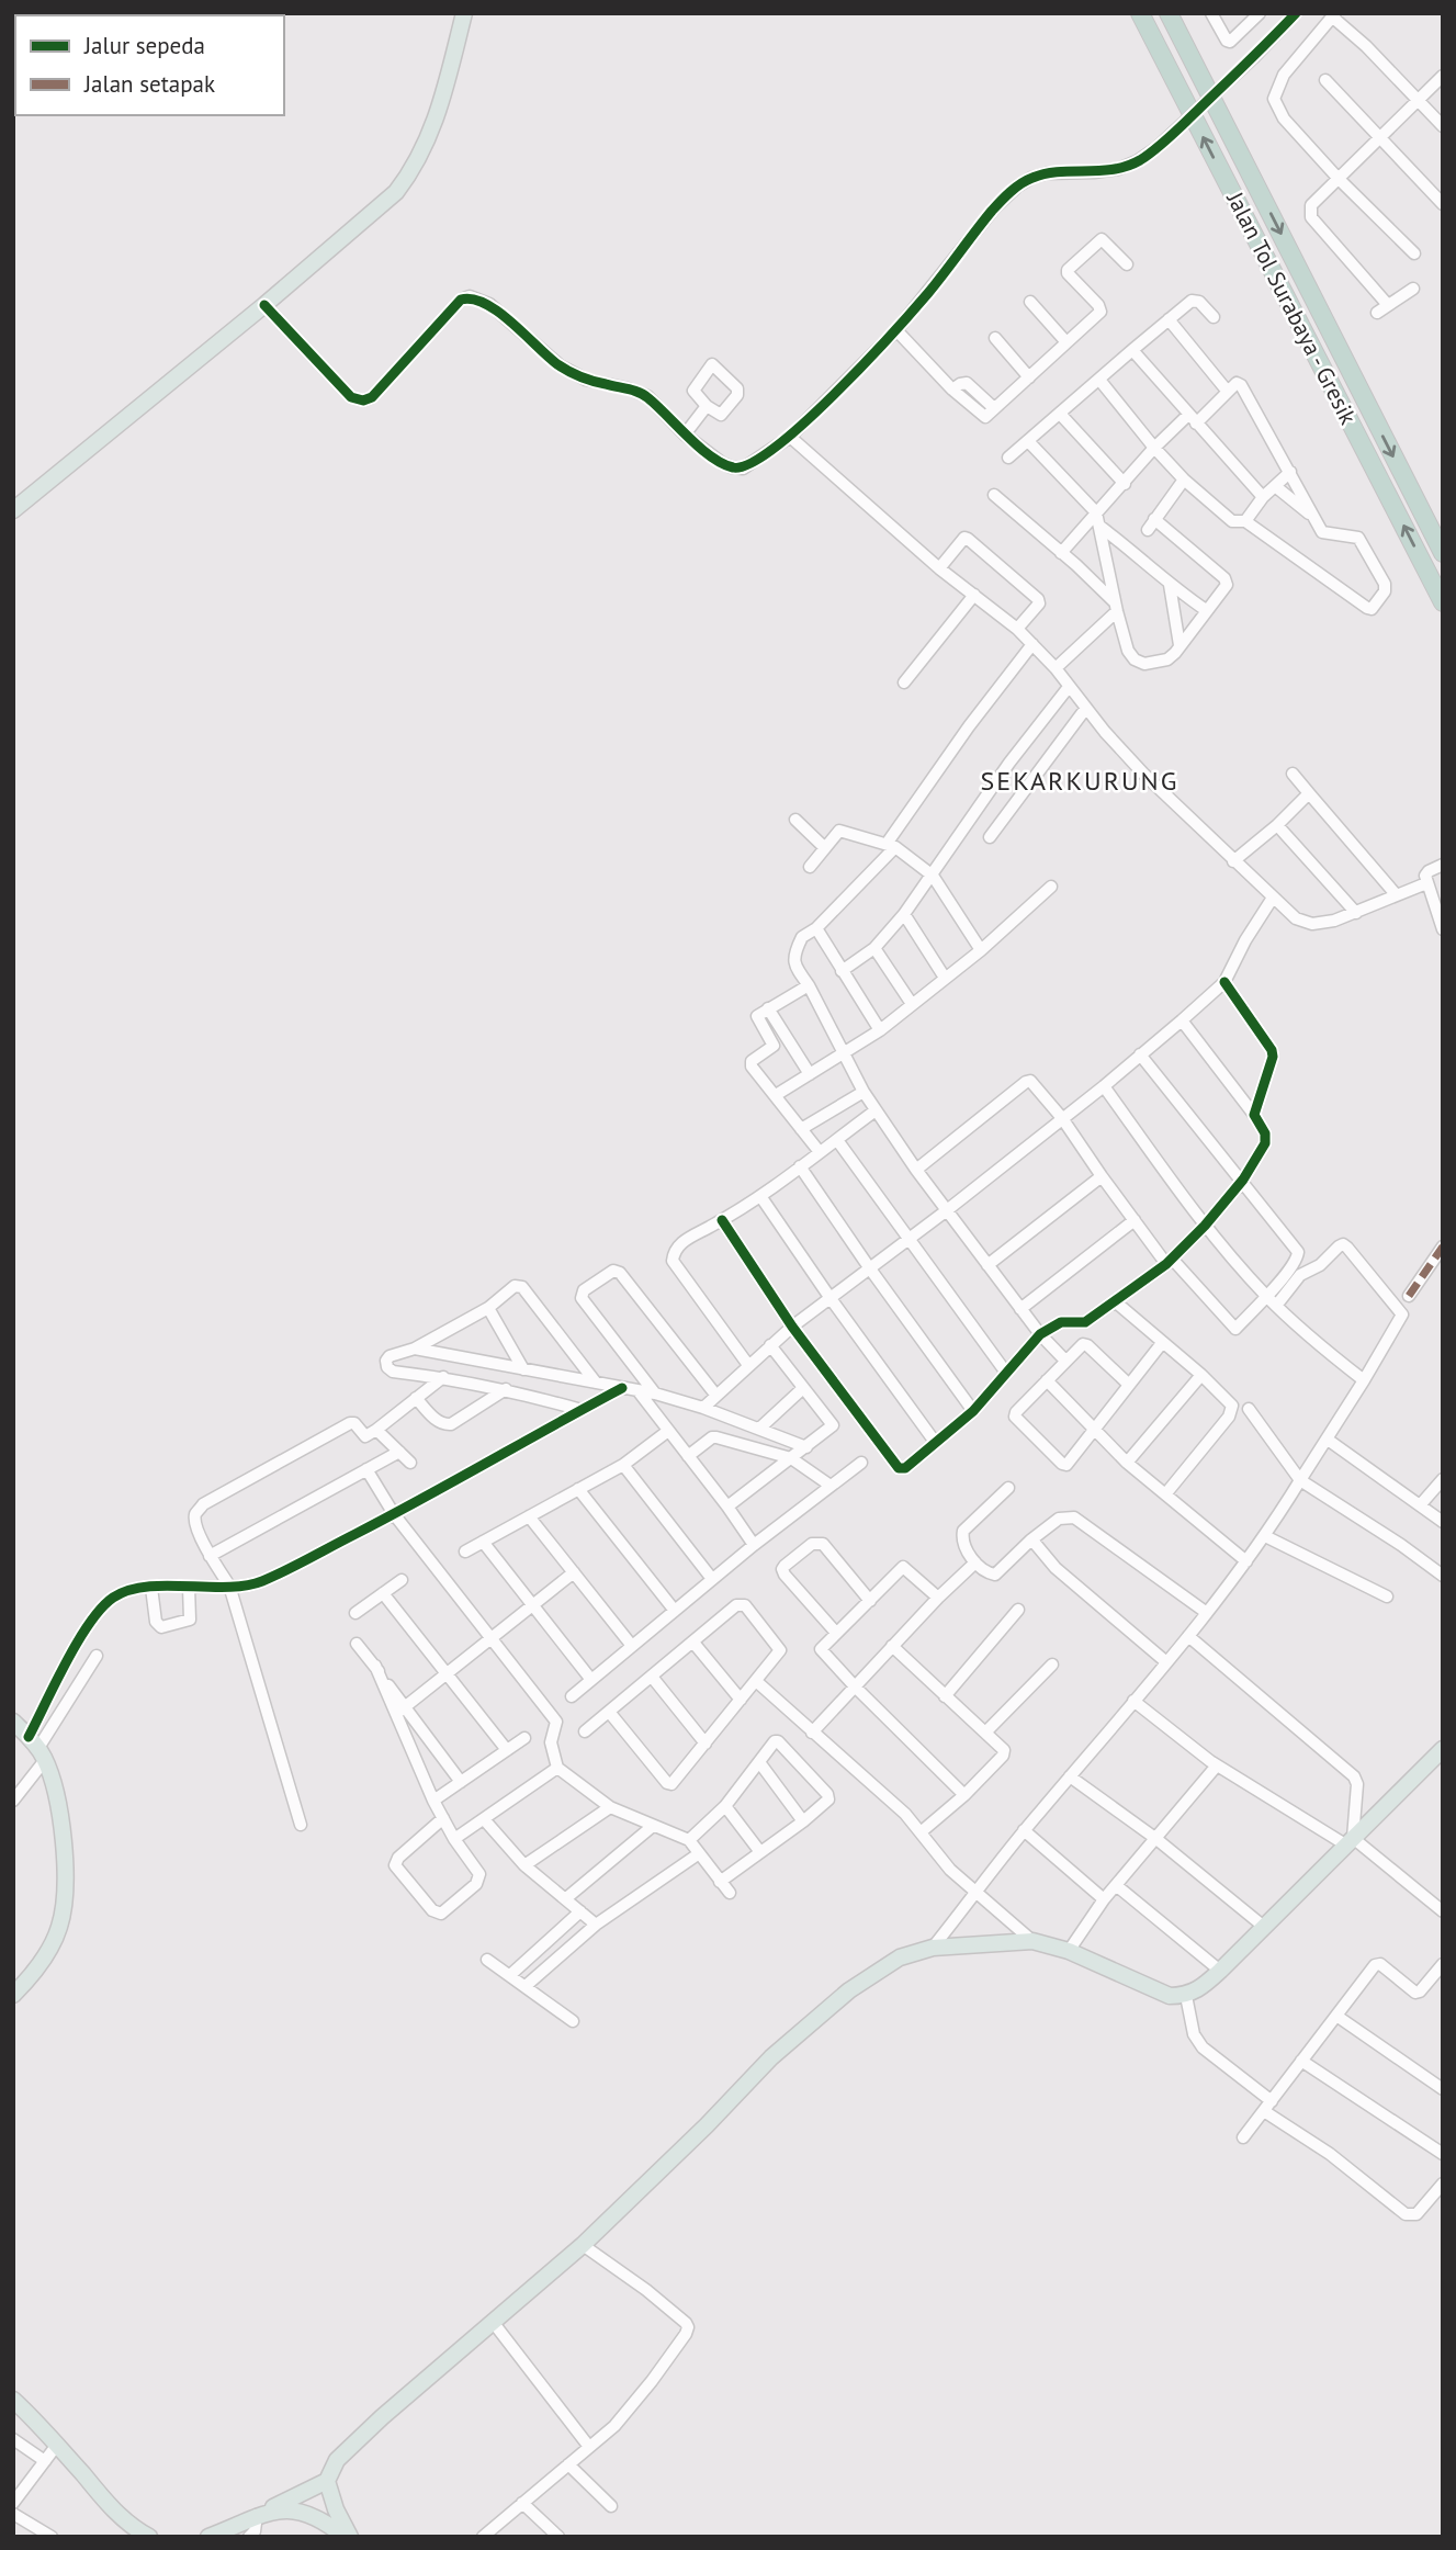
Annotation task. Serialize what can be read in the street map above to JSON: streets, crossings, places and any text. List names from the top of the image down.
{
  "streets": {
    "highway": ["Jalan Tol Surabaya - Gresik"]
  },
  "districts": ["SEKARKURUNG"],
  "legend": ["Jalur sepeda", "Jalan setapak"]
}
